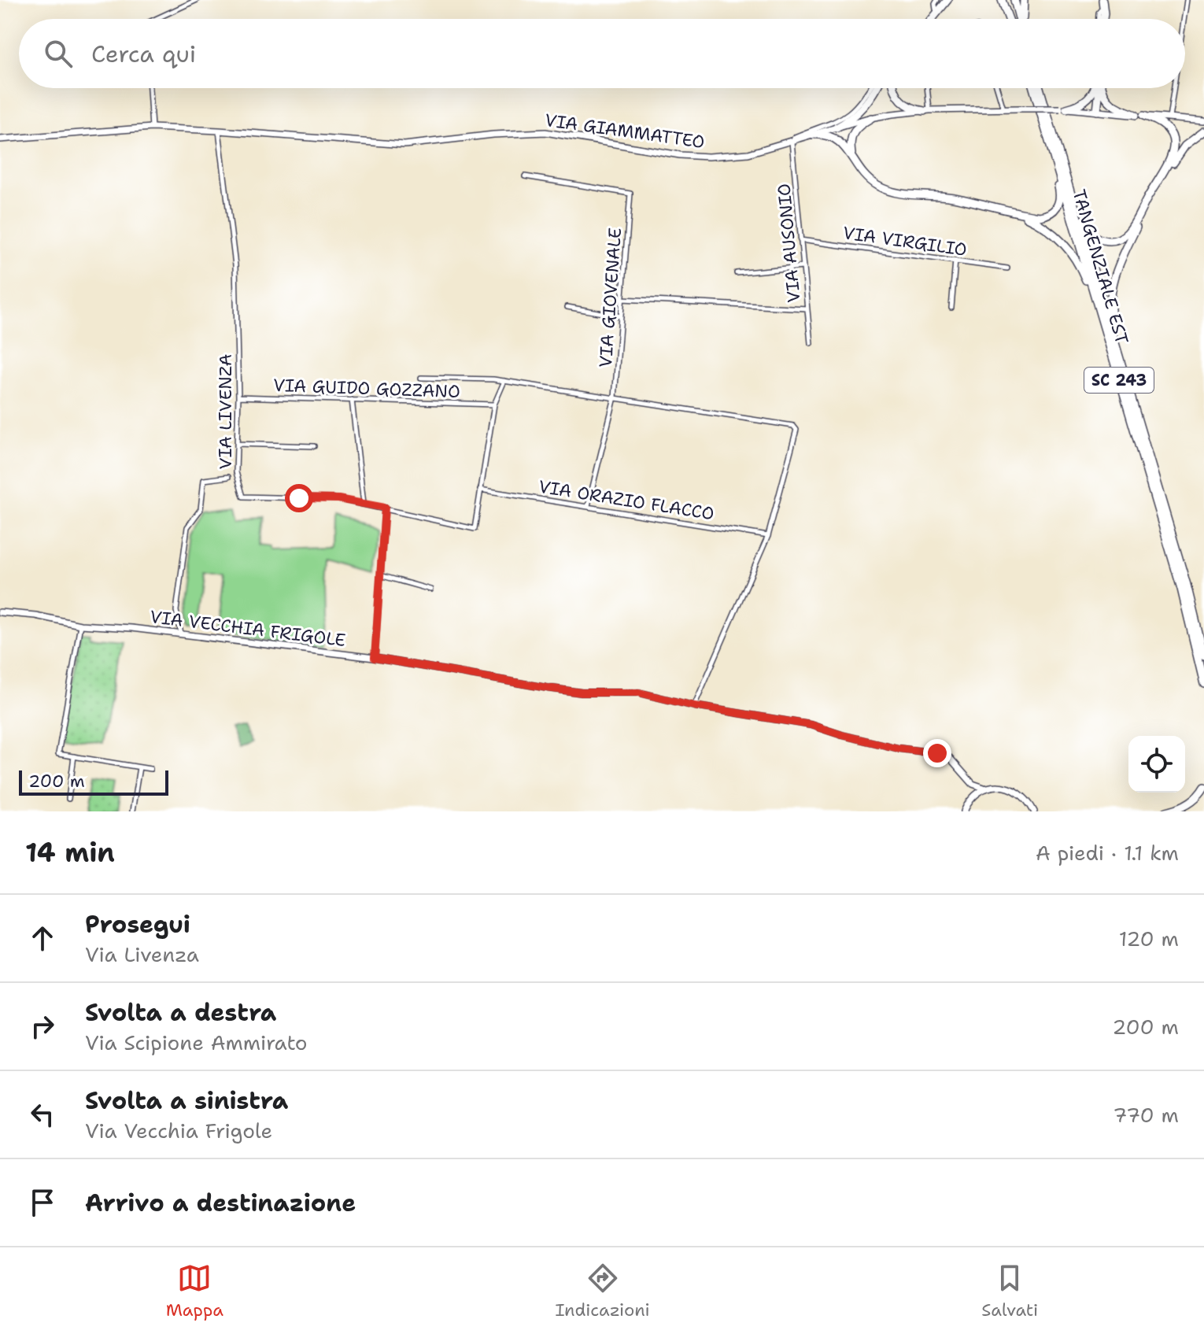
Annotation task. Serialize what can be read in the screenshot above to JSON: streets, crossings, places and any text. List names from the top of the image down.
{
  "streets": {
    "highway": ["TANGENZIALE EST", "SC 243"],
    "street": [
      "VIA GIAMMATTEO",
      "VIA VIRGILIO",
      "VIA AUSONIO",
      "VIA GIOVENALE",
      "VIA GUIDO GOZZANO",
      "VIA LIVENZA",
      "VIA ORAZIO FLACCO",
      "VIA VECCHIA FRIGOLE"
    ]
  },
  "crossings": [
    ["VIA GIAMMATTEO", "VIA AUSONIO"],
    ["VIA GIAMMATTEO", "VIA LIVENZA"],
    ["VIA VIRGILIO", "VIA AUSONIO"],
    ["VIA GIOVENALE", "VIA ORAZIO FLACCO"],
    ["VIA GUIDO GOZZANO", "VIA LIVENZA"],
    ["VIA LIVENZA", "VIA ORAZIO FLACCO"]
  ],
  "scale_bar": "200 m",
  "page": {
    "search": "Cerca qui",
    "scale": "200 m",
    "heading": ["14 min", "A piedi · 1.1 km"],
    "list": [
      ["Prosegui", "Via Livenza", "120 m"],
      ["Svolta a destra", "Via Scipione Ammirato", "200 m"],
      ["Svolta a sinistra", "Via Vecchia Frigole", "770 m"],
      "Arrivo a destinazione"
    ],
    "nav": ["Mappa", "Indicazioni", "Salvati"]
  }
}
